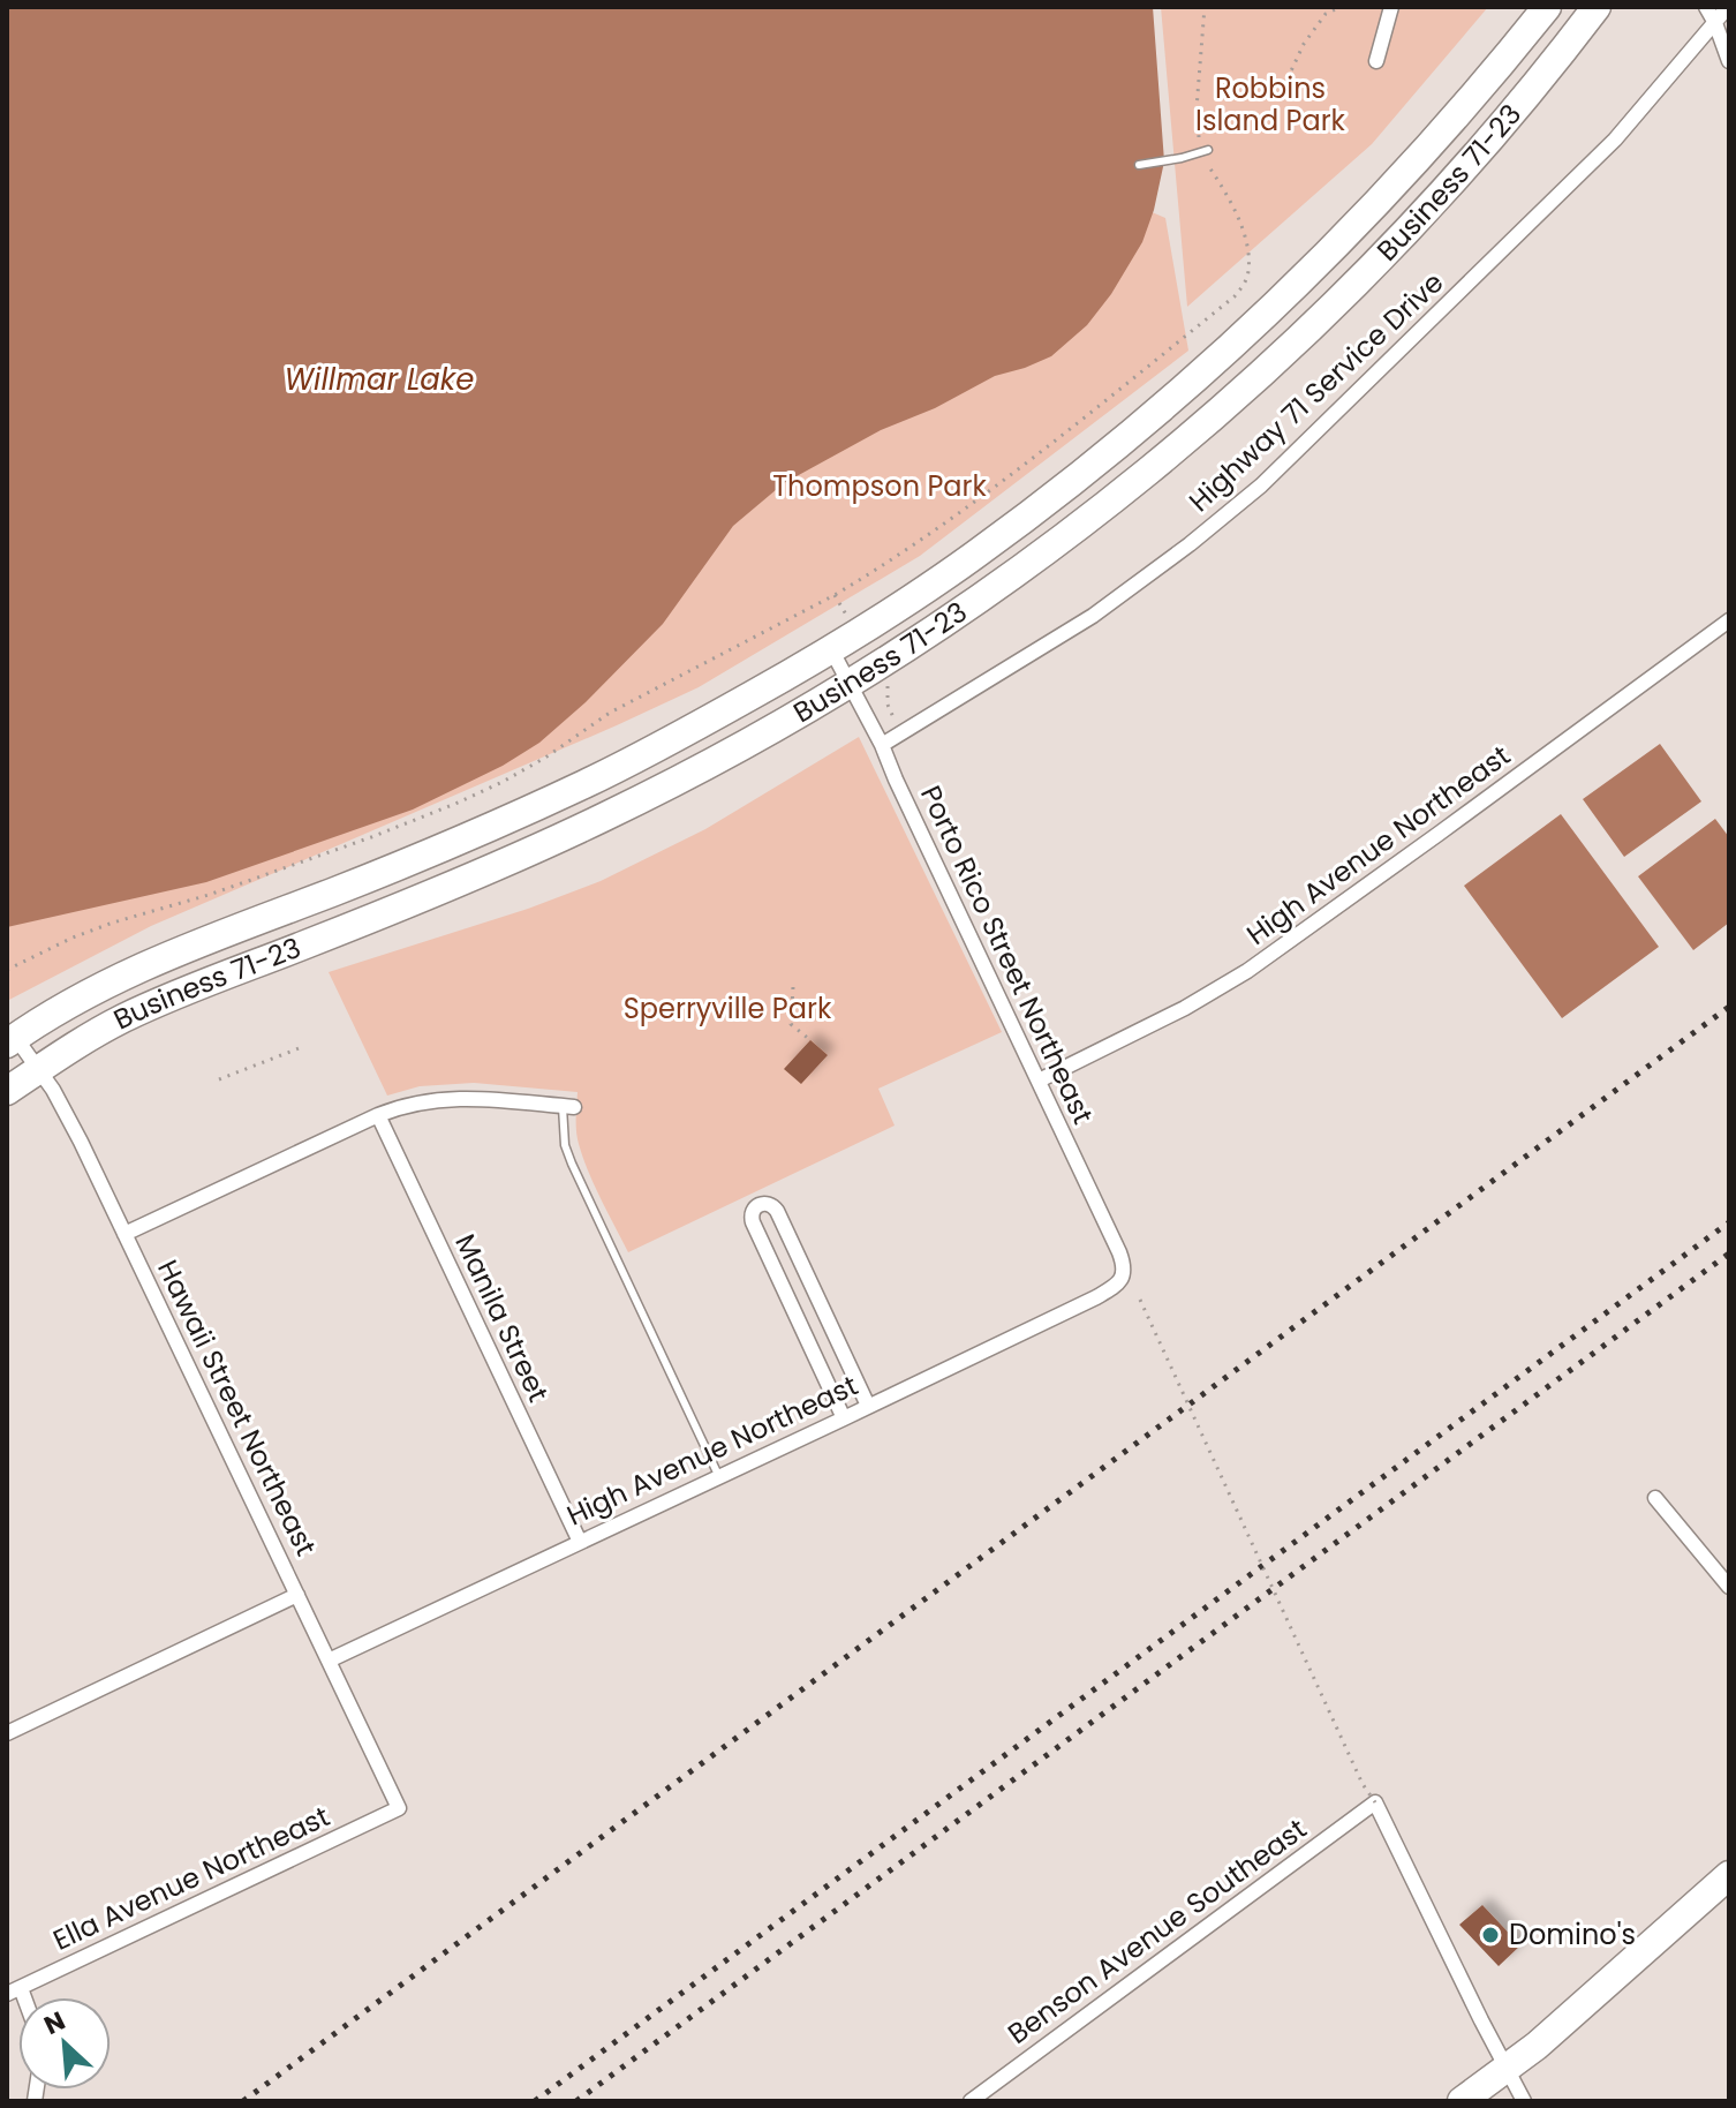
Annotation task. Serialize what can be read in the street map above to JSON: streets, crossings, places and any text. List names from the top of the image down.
{
  "streets": {
    "highway": ["Business 71-23"],
    "street": [
      "Highway 71 Service Drive",
      "High Avenue Northeast",
      "Porto Rico Street Northeast",
      "Manila Street",
      "Hawaii Street Northeast",
      "Ella Avenue Northeast",
      "Benson Avenue Southeast"
    ]
  },
  "crossings": [
    ["Business 71-23", "Porto Rico Street Northeast"],
    ["Business 71-23", "Hawaii Street Northeast"],
    ["Highway 71 Service Drive", "Porto Rico Street Northeast"],
    ["High Avenue Northeast", "Porto Rico Street Northeast"],
    ["High Avenue Northeast", "Manila Street"],
    ["High Avenue Northeast", "Hawaii Street Northeast"],
    ["Hawaii Street Northeast", "Ella Avenue Northeast"]
  ],
  "water": ["Willmar Lake"],
  "parks": ["Robbins Island Park", "Thompson Park", "Sperryville Park"],
  "places": ["Domino's"],
  "north": "top left"
}
